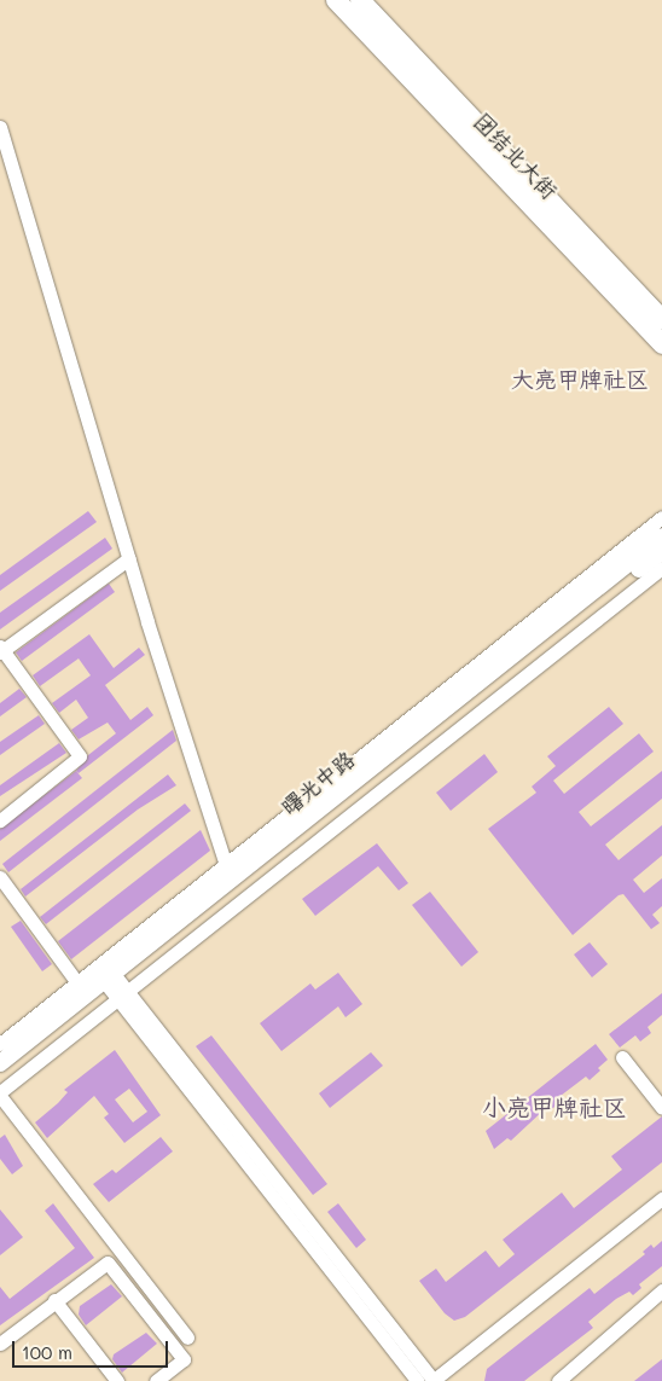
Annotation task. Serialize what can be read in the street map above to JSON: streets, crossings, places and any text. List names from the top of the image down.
{
  "streets": {
    "highway": ["团结北大街"],
    "main road": ["曙光中路"]
  },
  "districts": ["大亮甲牌社区", "小亮甲牌社区"],
  "scale_bar": "100 m"
}
